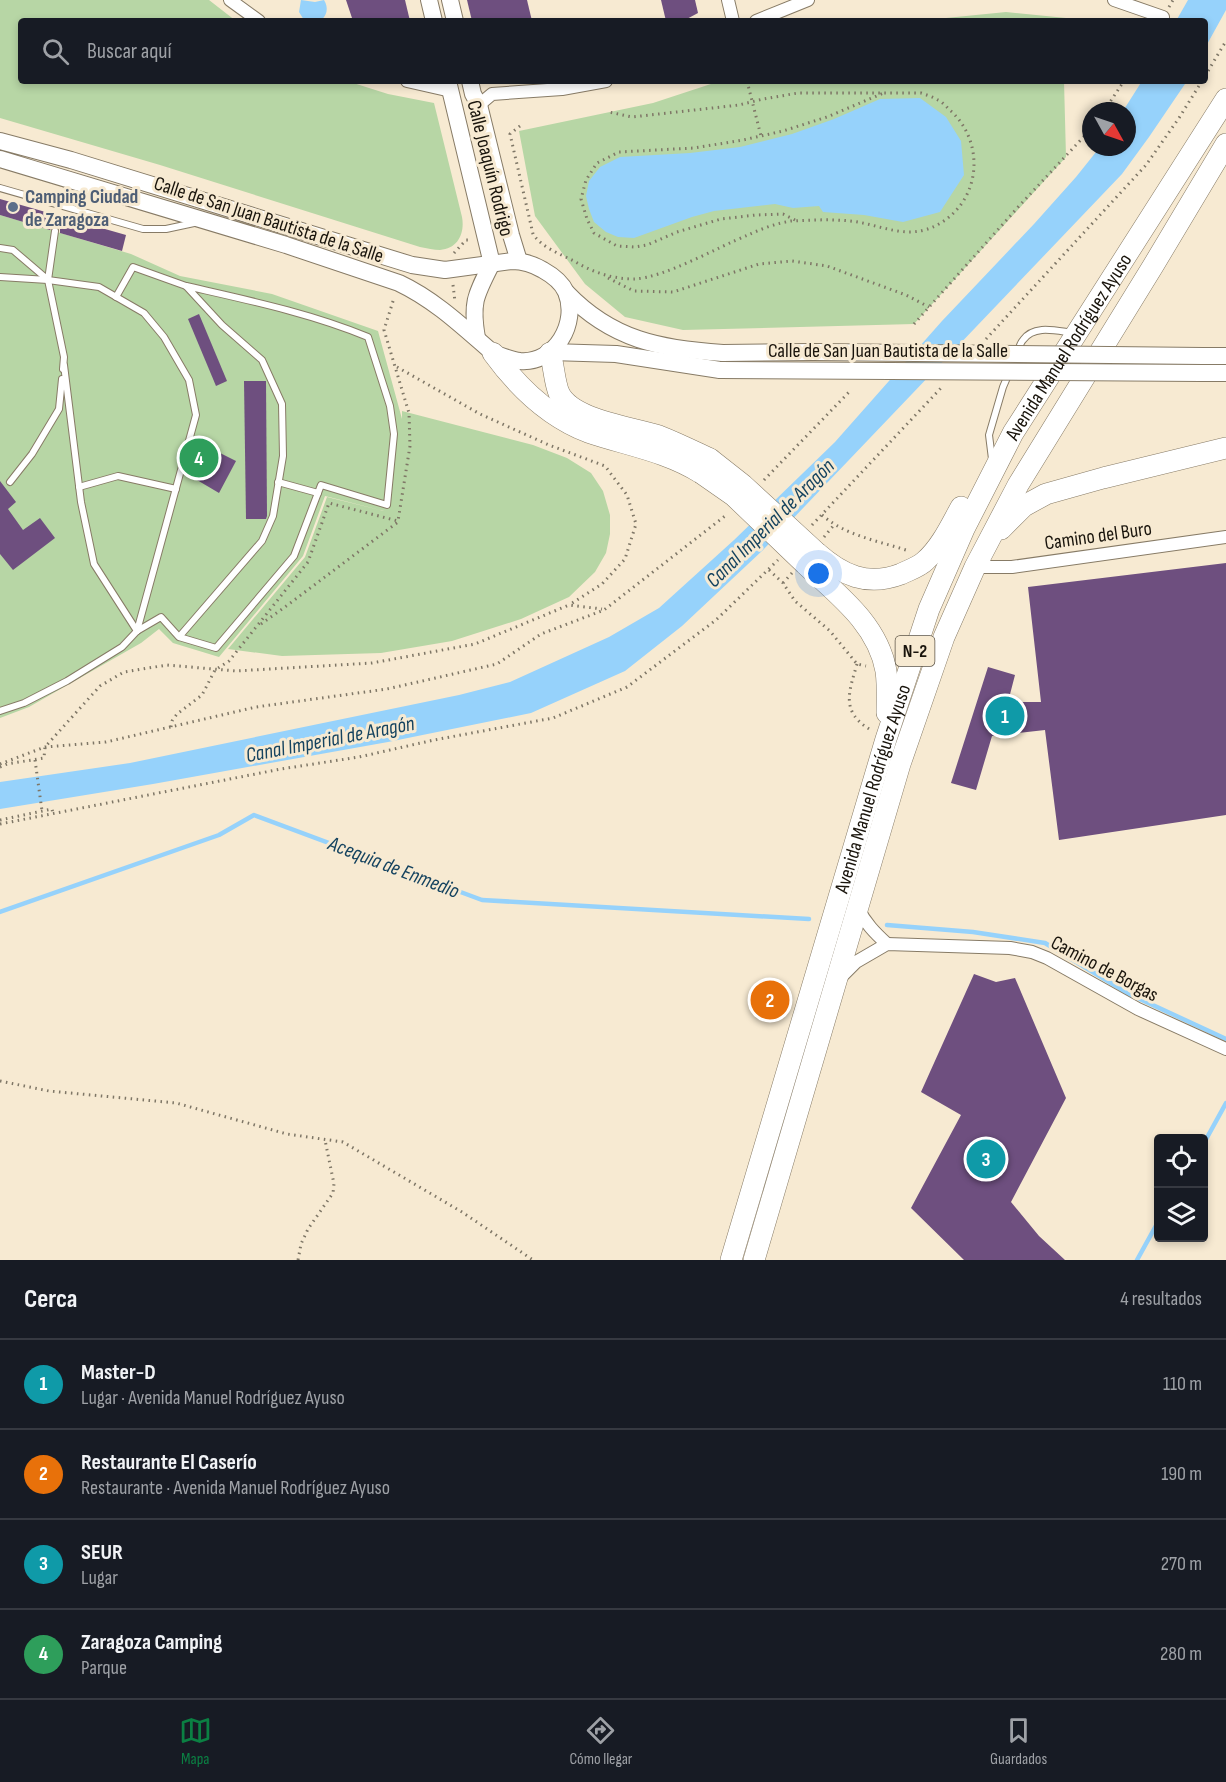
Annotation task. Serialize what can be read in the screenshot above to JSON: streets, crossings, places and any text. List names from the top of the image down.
{
  "streets": {
    "highway": ["Avenida Manuel Rodríguez Ayuso", "N-2"],
    "main road": ["Calle Joaquín Rodrigo", "Calle de San Juan Bautista de la Salle"],
    "street": ["Camino del Buro", "Camino de Borgas"]
  },
  "crossings": [
    ["Calle Joaquín Rodrigo", "Calle de San Juan Bautista de la Salle"],
    ["Avenida Manuel Rodríguez Ayuso", "Camino del Buro"]
  ],
  "water": ["Canal Imperial de Aragón", "Acequia de Enmedio"],
  "places": ["Camping Ciudad de Zaragoza"],
  "north": "bottom right",
  "page": {
    "search": "Buscar aquí",
    "pins": [
      "4",
      "1",
      "2",
      "3"
    ],
    "heading": ["Cerca", "4 resultados"],
    "list": [
      {
        "mark": "1",
        "name": "Master-D",
        "note": "Lugar · Avenida Manuel Rodríguez Ayuso",
        "value": "110 m"
      },
      {
        "mark": "2",
        "name": "Restaurante El Caserío",
        "note": "Restaurante · Avenida Manuel Rodríguez Ayuso",
        "value": "190 m"
      },
      {
        "mark": "3",
        "name": "SEUR",
        "note": "Lugar",
        "value": "270 m"
      },
      {
        "mark": "4",
        "name": "Zaragoza Camping",
        "note": "Parque",
        "value": "280 m"
      }
    ],
    "nav": ["Mapa", "Cómo llegar", "Guardados"]
  }
}
